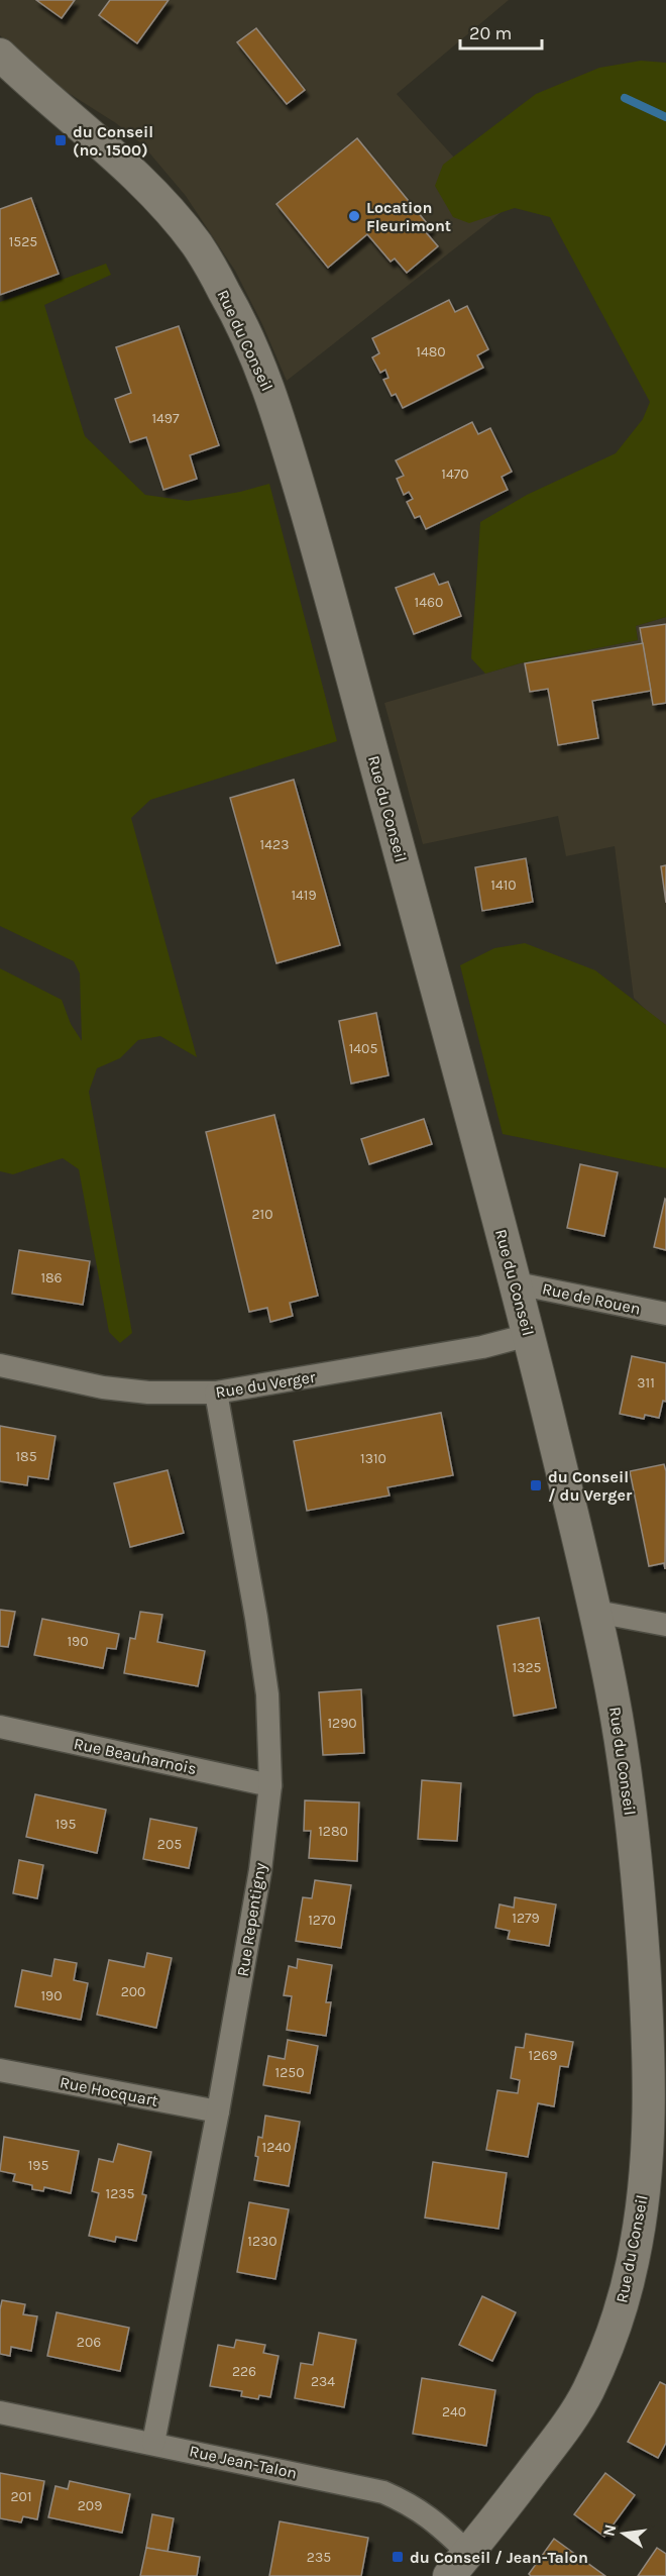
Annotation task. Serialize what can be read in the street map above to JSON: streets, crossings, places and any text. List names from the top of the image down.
{
  "streets": {
    "street": [
      "Rue du Conseil",
      "Rue de Rouen",
      "Rue du Verger",
      "Rue Beauharnois",
      "Rue Repentigny",
      "Rue Hocquart",
      "Rue Jean-Talon"
    ]
  },
  "crossings": [
    ["Rue du Conseil", "Rue de Rouen"],
    ["Rue du Conseil", "Rue du Verger"],
    ["Rue du Conseil", "Rue Jean-Talon"],
    ["Rue du Verger", "Rue Repentigny"],
    ["Rue Beauharnois", "Rue Repentigny"],
    ["Rue Repentigny", "Rue Hocquart"],
    ["Rue Repentigny", "Rue Jean-Talon"]
  ],
  "places": {
    "transit": ["du Conseil (no. 1500)", "du Conseil / du Verger", "du Conseil / Jean-Talon"],
    "other": ["Location Fleurimont"]
  },
  "house_numbers": [
    "1525",
    "1480",
    "1497",
    "1470",
    "1460",
    "1423",
    "1410",
    "1419",
    "1405",
    "210",
    "186",
    "311",
    "185",
    "1310",
    "190",
    "1325",
    "1290",
    "195",
    "1280",
    "205",
    "1279",
    "1270",
    "200",
    "190",
    "1269",
    "1250",
    "1240",
    "195",
    "1235",
    "1230",
    "206",
    "226",
    "234",
    "240",
    "201",
    "209",
    "235"
  ],
  "scale_bar": "20 m",
  "north": "left"
}
